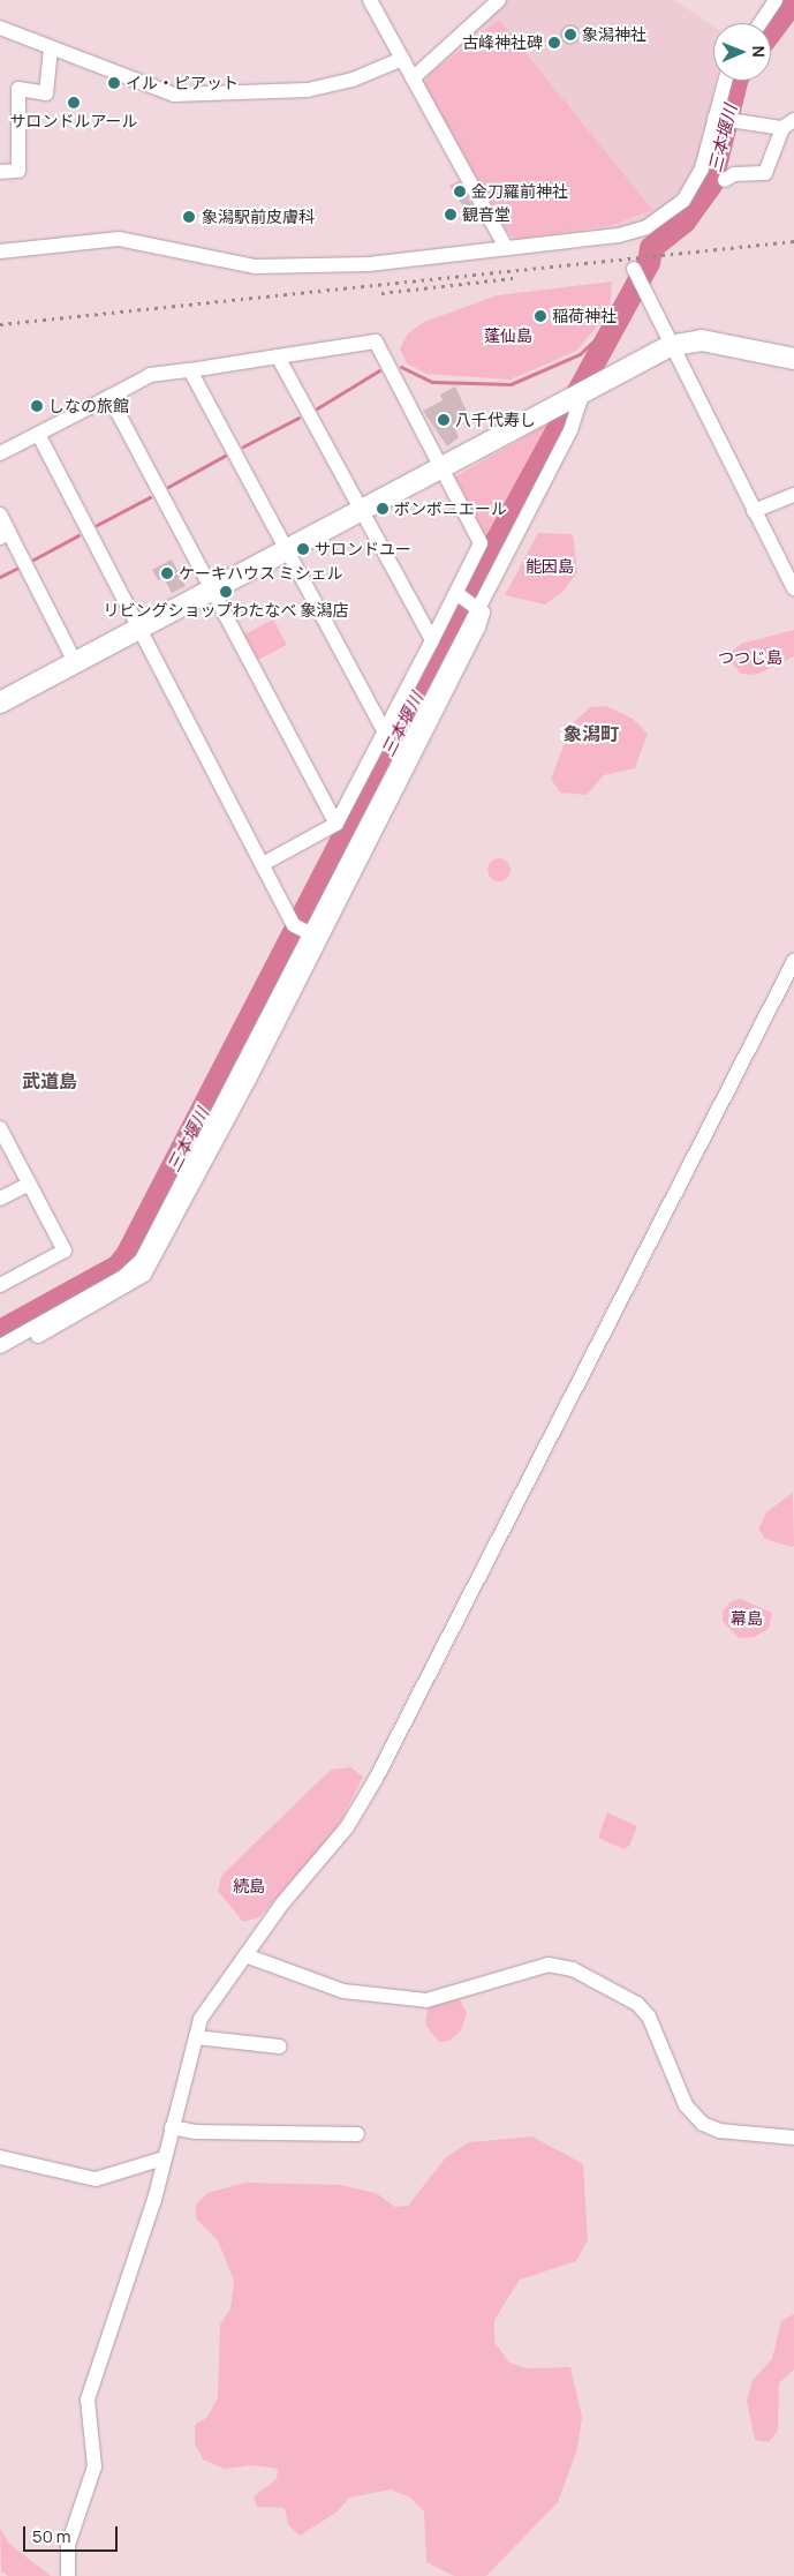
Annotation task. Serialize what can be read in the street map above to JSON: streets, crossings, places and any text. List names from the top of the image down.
{
  "districts": ["象潟町", "武道島"],
  "water": ["三本堰川"],
  "parks": [
    "蓬仙島",
    "能因島",
    "つつじ島",
    "幕島",
    "続島"
  ],
  "places": [
    "象潟神社",
    "古峰神社碑",
    "イル・ピアット",
    "サロンドルアール",
    "金刀羅前神社",
    "観音堂",
    "象潟駅前皮膚科",
    "稲荷神社",
    "しなの旅館",
    "八千代寿し",
    "ボンボニエール",
    "サロンドユー",
    "ケーキハウス ミシェル",
    "リビングショップわたなべ 象潟店"
  ],
  "scale_bar": "50 m",
  "north": "right"
}
